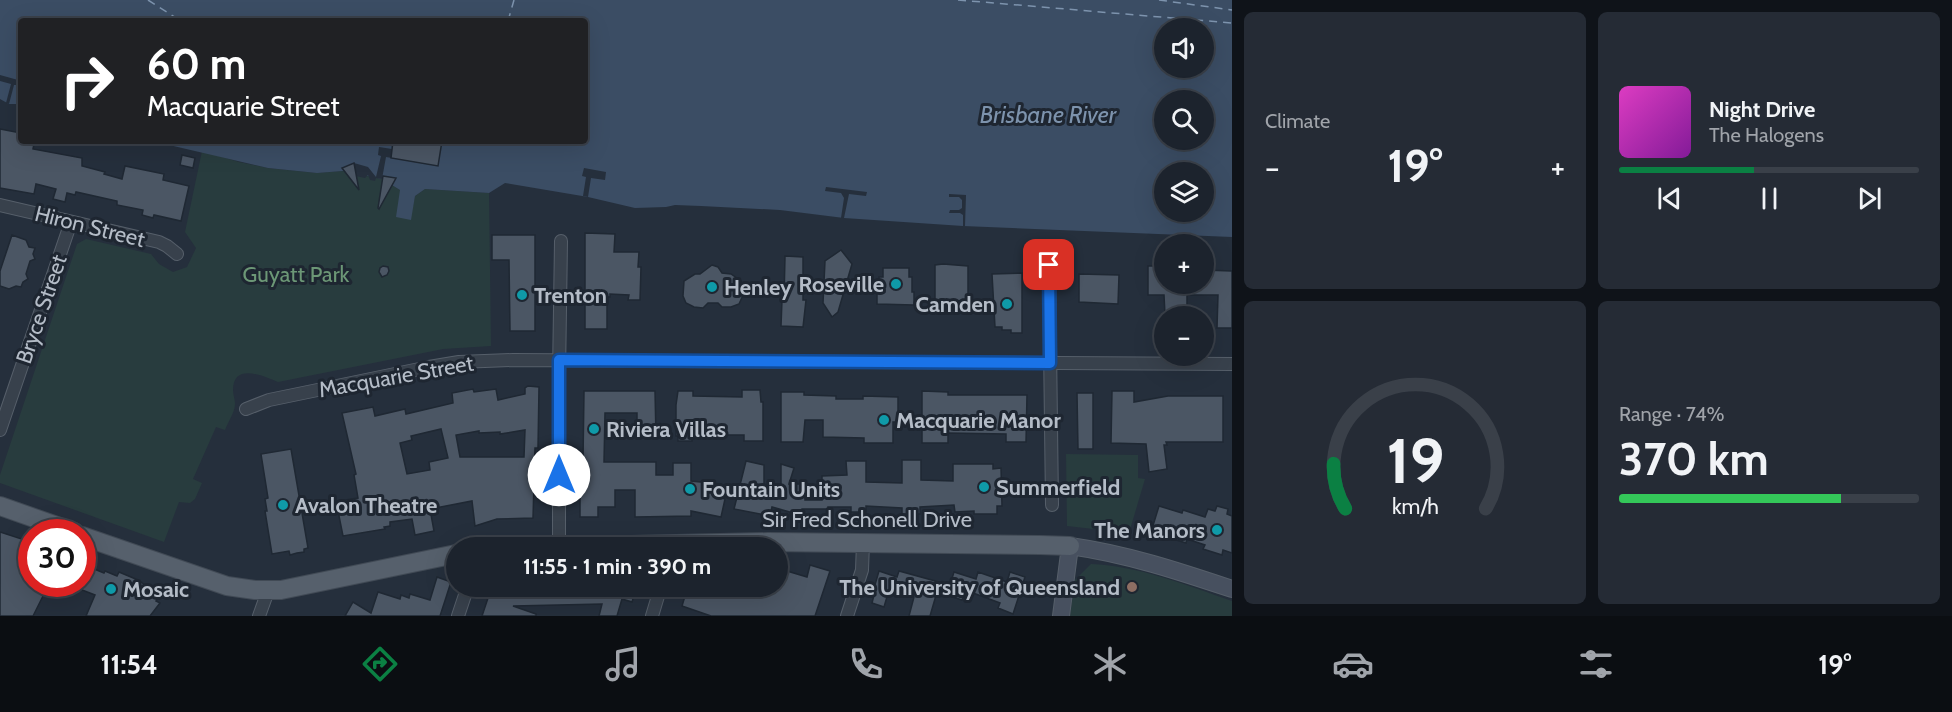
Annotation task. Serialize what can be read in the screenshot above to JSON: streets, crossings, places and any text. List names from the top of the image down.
{
  "streets": {
    "main road": ["Sir Fred Schonell Drive"],
    "street": ["Hiron Street", "Bryce Street", "Macquarie Street"]
  },
  "crossings": [
    ["Hiron Street", "Bryce Street"]
  ],
  "water": ["Brisbane River"],
  "parks": ["Guyatt Park"],
  "places": [
    "Roseville",
    "Henley",
    "Trenton",
    "Camden",
    "Macquarie Manor",
    "Riviera Villas",
    "Summerfield",
    "Fountain Units",
    "Avalon Theatre",
    "The Manors",
    "The University of Queensland",
    "Mosaic"
  ],
  "page": {
    "tile": [
      "Climate",
      ["Range · 74%", "370 km"]
    ],
    "map_buttons": ["+", "−"],
    "turn": ["60 m", "Macquarie Street"],
    "song": ["Night Drive", "The Halogens"],
    "heat": ["−", "19°", "+"],
    "limit": "30",
    "trip": "11:55 · 1 min · 390 m",
    "tabs": ["11:54", "19°"],
    "gauge": ["19", "km/h"]
  }
}
